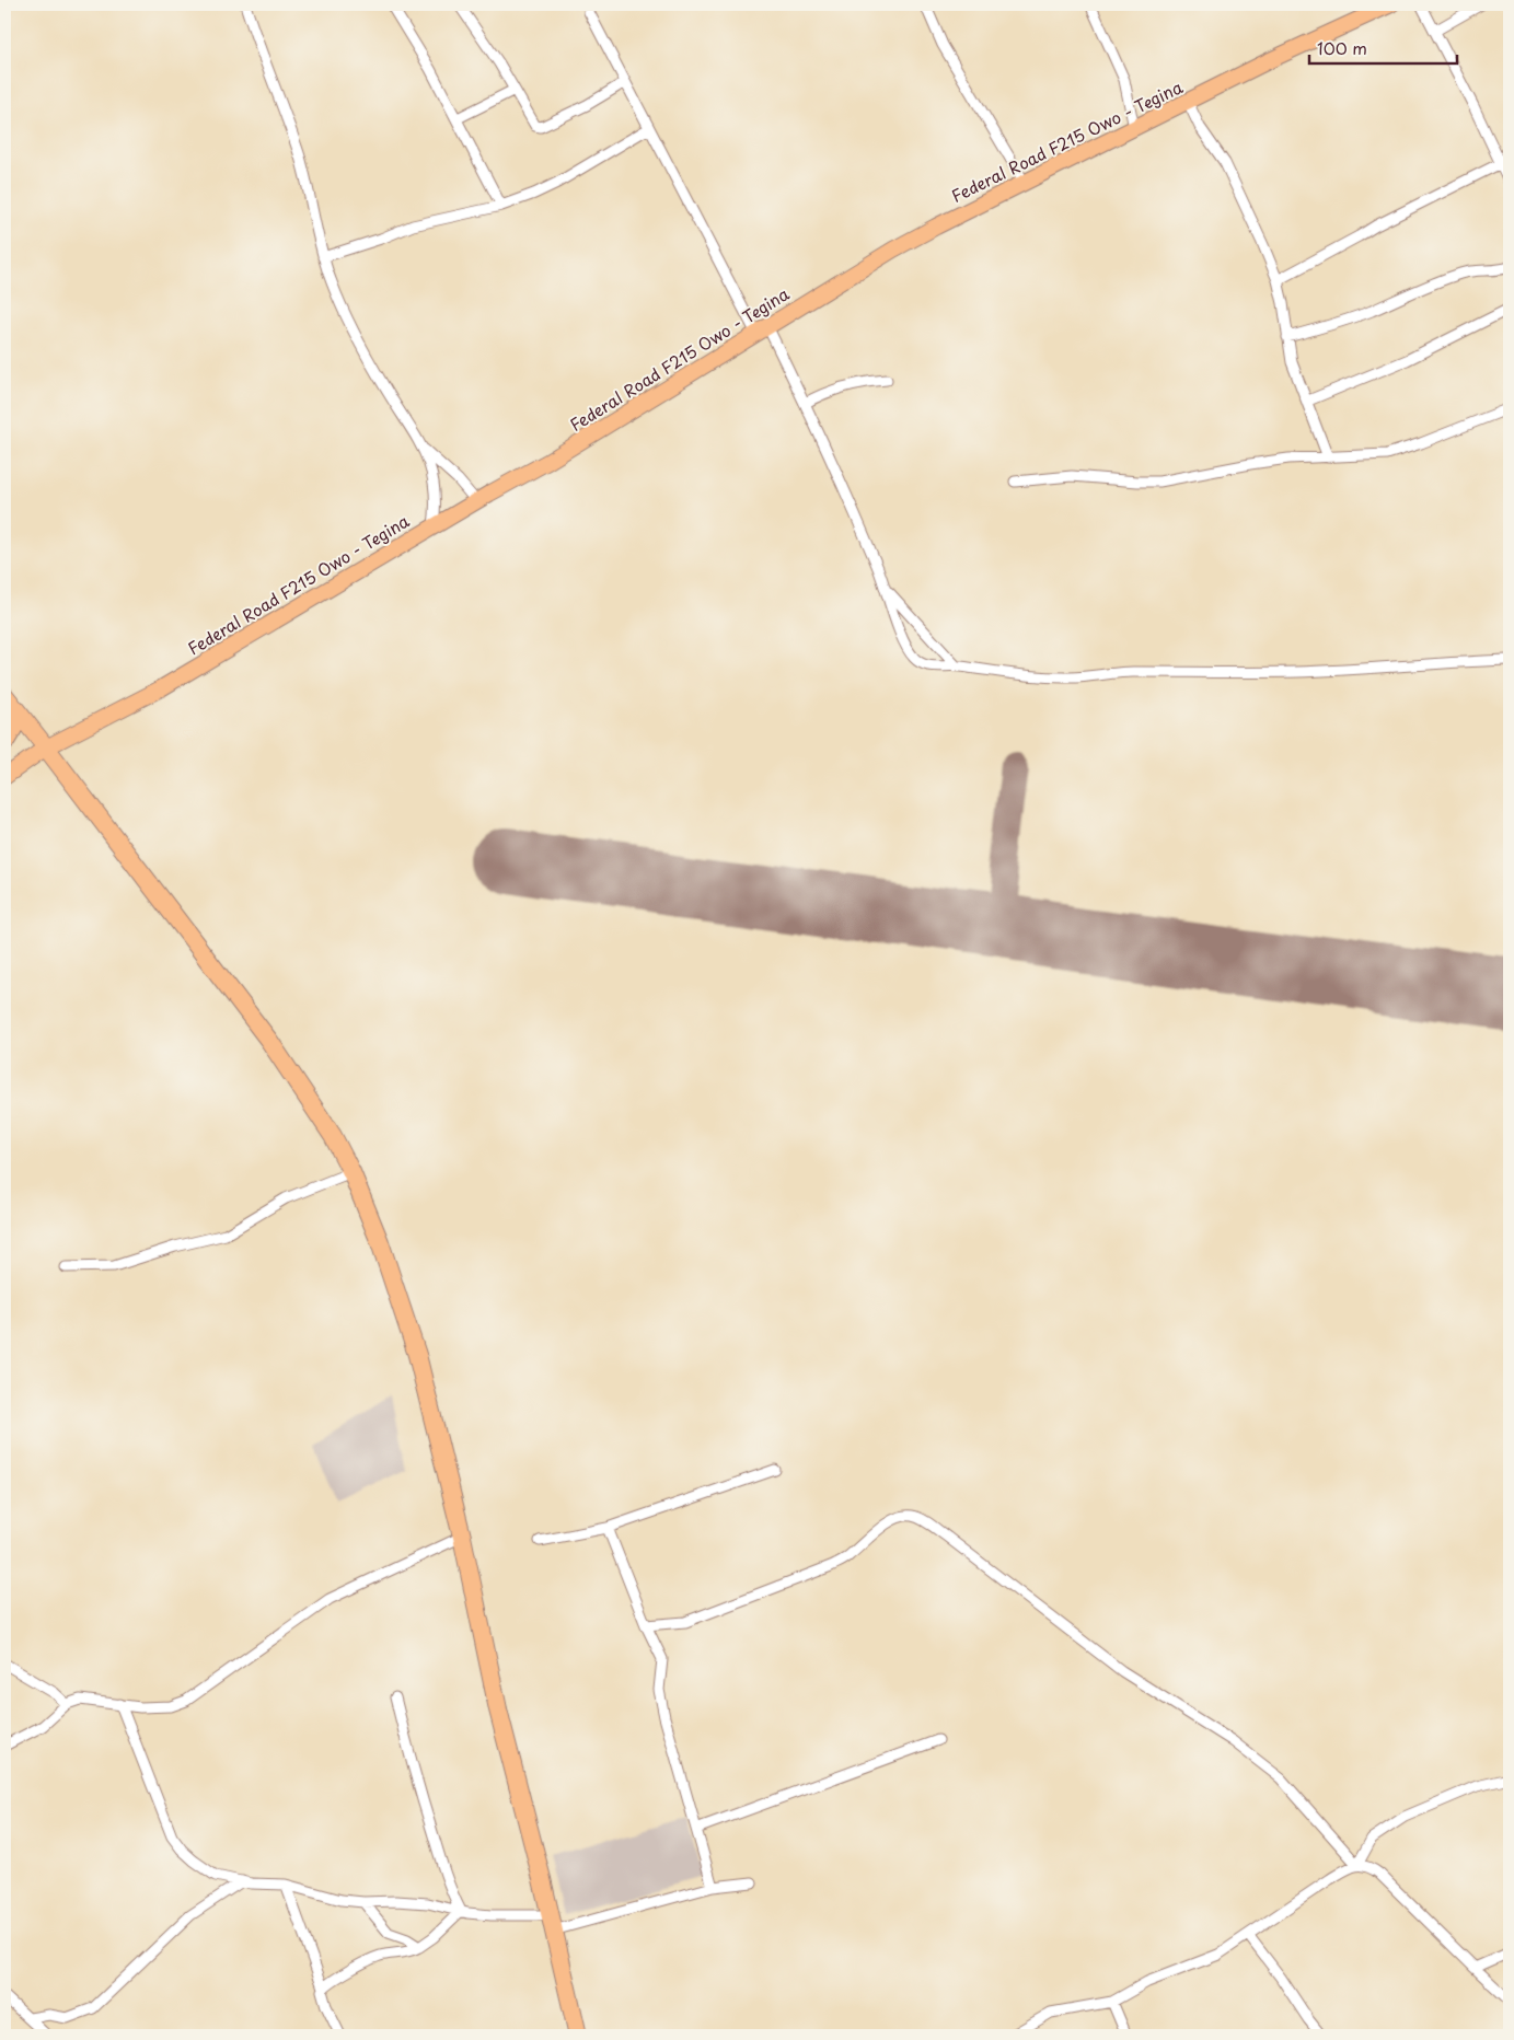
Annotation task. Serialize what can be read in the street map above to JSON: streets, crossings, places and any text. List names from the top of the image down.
{
  "streets": {
    "main road": ["Federal Road F215 Owo - Tegina"]
  },
  "scale_bar": "100 m"
}
